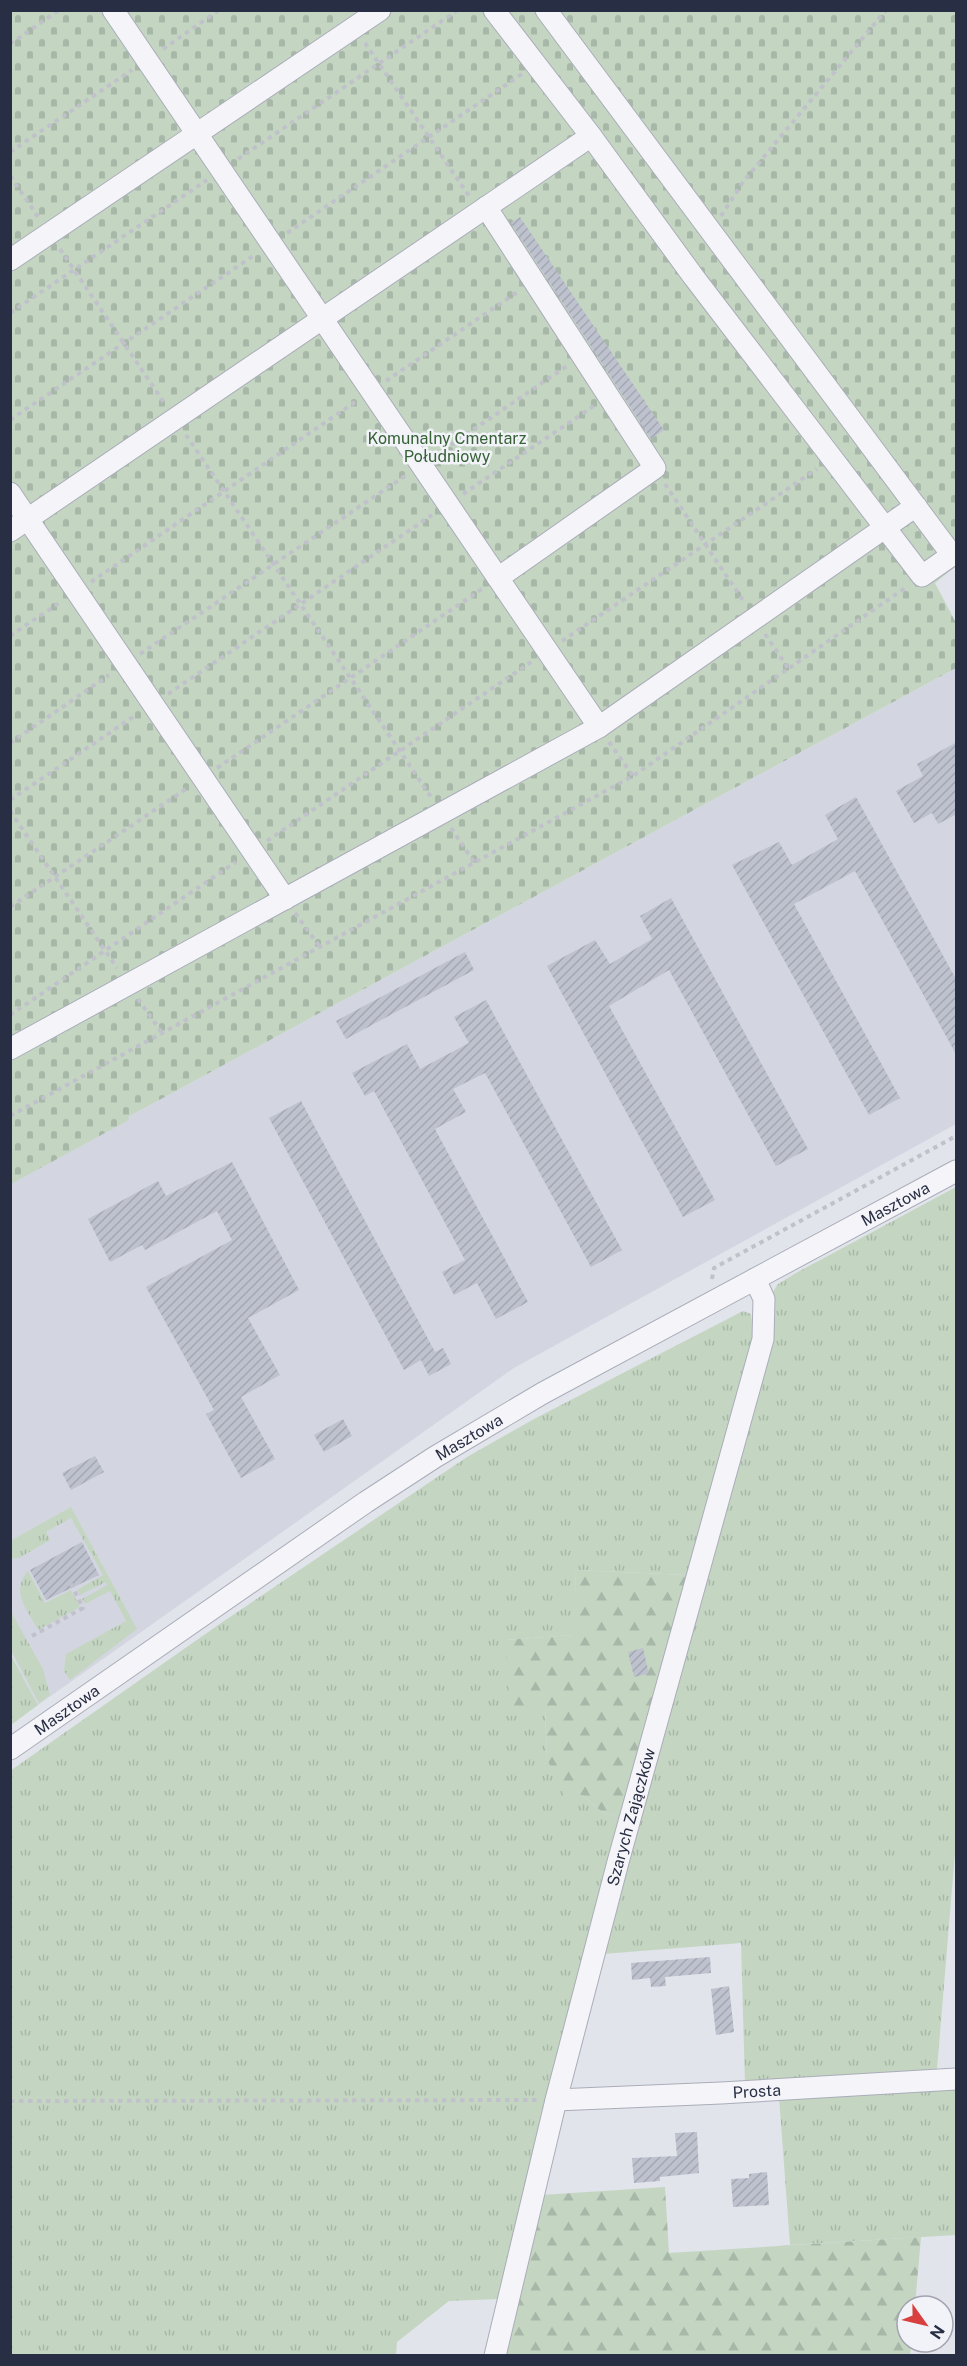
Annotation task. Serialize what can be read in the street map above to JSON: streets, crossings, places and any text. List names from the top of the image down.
{
  "streets": {
    "street": ["Masztowa", "Szarych Zajączków", "Prosta"]
  },
  "crossings": [
    ["Masztowa", "Szarych Zajączków"],
    ["Szarych Zajączków", "Prosta"]
  ],
  "parks": ["Komunalny Cmentarz Południowy"],
  "north": "bottom right"
}
